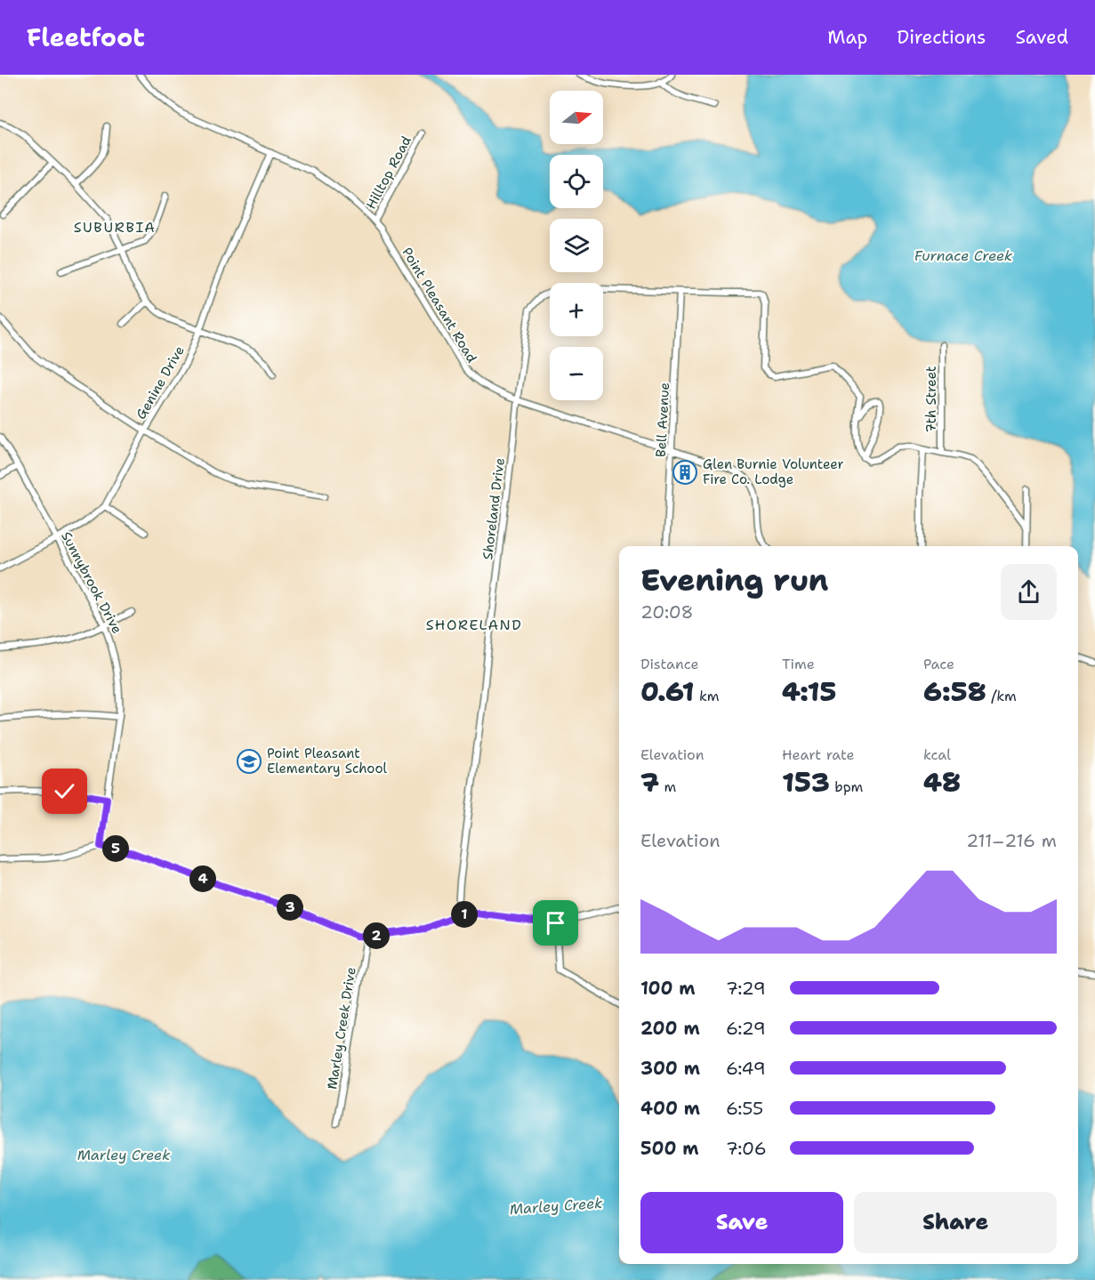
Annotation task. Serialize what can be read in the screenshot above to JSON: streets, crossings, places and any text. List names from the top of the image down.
{
  "streets": {
    "street": [
      "Hilltop Road",
      "Point Pleasant Road",
      "Genine Drive",
      "7th Street",
      "Bell Avenue",
      "Shoreland Drive",
      "Sunnybrook Drive",
      "Marley Creek Drive"
    ]
  },
  "crossings": [
    ["Hilltop Road", "Point Pleasant Road"],
    ["Point Pleasant Road", "Genine Drive"],
    ["Point Pleasant Road", "Bell Avenue"],
    ["Point Pleasant Road", "Shoreland Drive"],
    ["Genine Drive", "Sunnybrook Drive"],
    ["Bell Avenue", "Shoreland Drive"]
  ],
  "districts": ["SUBURBIA", "SHORELAND"],
  "water": ["Furnace Creek", "Marley Creek"],
  "places": {
    "building": ["Glen Burnie Volunteer Fire Co. Lodge"],
    "school or university": ["Point Pleasant Elementary School"]
  },
  "north": "right",
  "page": {
    "header": "Fleetfoot",
    "nav": ["Map", "Directions", "Saved"],
    "map_buttons": ["+", "−"],
    "heading": ["Evening run", "20:08"],
    "stats": [
      ["Distance", "0.61 km"],
      ["Time", "4:15"],
      ["Pace", "6:58 /km"],
      ["Elevation", "7 m"],
      ["Heart rate", "153 bpm"],
      ["kcal", "48"]
    ],
    "chart": ["Elevation", "211–216 m"],
    "pins": [
      "5",
      "4",
      "3",
      "1",
      "2"
    ],
    "list": [
      {
        "name": "100 m",
        "note": "7:29"
      },
      {
        "name": "200 m",
        "note": "6:29"
      },
      {
        "name": "300 m",
        "note": "6:49"
      },
      {
        "name": "400 m",
        "note": "6:55"
      },
      {
        "name": "500 m",
        "note": "7:06"
      }
    ],
    "buttons": ["Save", "Share"]
  }
}
